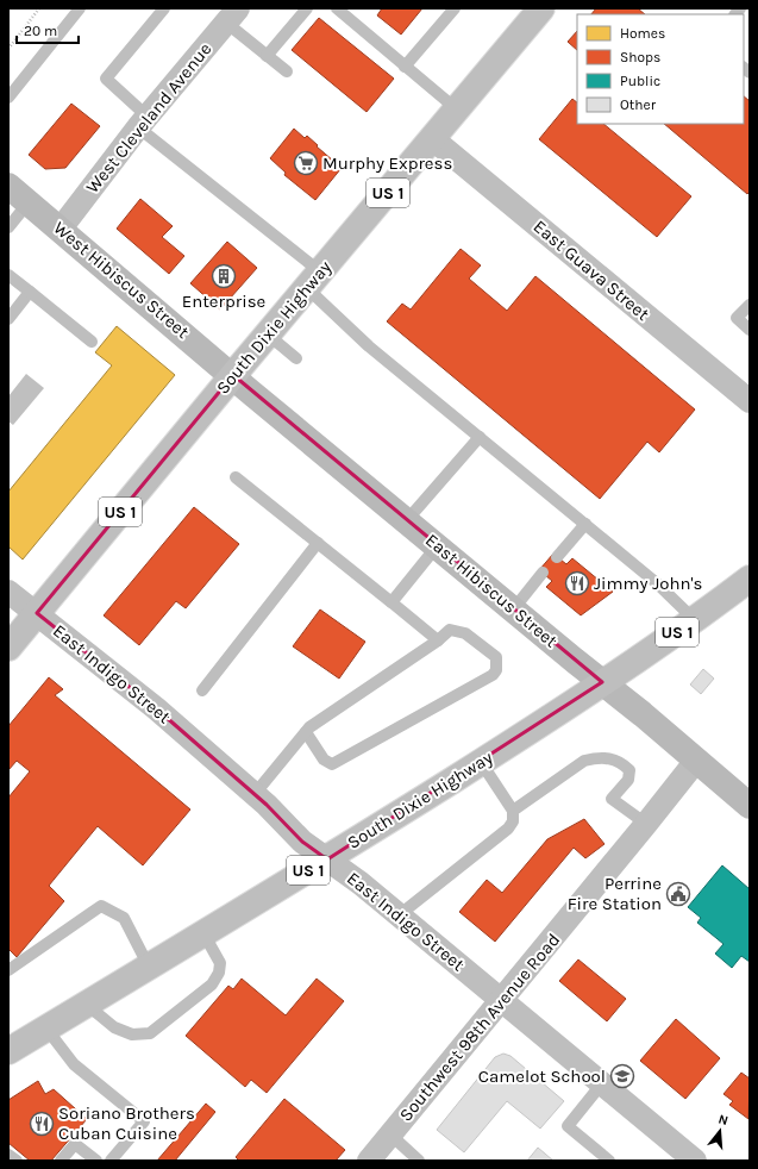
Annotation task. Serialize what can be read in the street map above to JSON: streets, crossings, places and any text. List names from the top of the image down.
{
  "streets": {
    "highway": ["US 1", "South Dixie Highway"],
    "street": [
      "West Cleveland Avenue",
      "East Guava Street",
      "West Hibiscus Street",
      "East Hibiscus Street",
      "East Indigo Street",
      "Southwest 98th Avenue Road"
    ]
  },
  "crossings": [
    ["West Cleveland Avenue", "West Hibiscus Street"],
    ["East Guava Street", "South Dixie Highway"],
    ["West Hibiscus Street", "South Dixie Highway"],
    ["West Hibiscus Street", "East Hibiscus Street"],
    ["South Dixie Highway", "East Hibiscus Street"],
    ["South Dixie Highway", "East Indigo Street"],
    ["East Hibiscus Street", "Southwest 98th Avenue Road"],
    ["East Indigo Street", "Southwest 98th Avenue Road"]
  ],
  "places": {
    "supermarket": ["Murphy Express"],
    "building": ["Enterprise"],
    "restaurant": ["Jimmy John's", "Soriano Brothers Cuban Cuisine"],
    "public building": ["Perrine Fire Station"],
    "school or university": ["Camelot School"]
  },
  "legend": [
    "Homes",
    "Shops",
    "Public",
    "Other"
  ],
  "scale_bar": "20 m",
  "north": "top"
}
